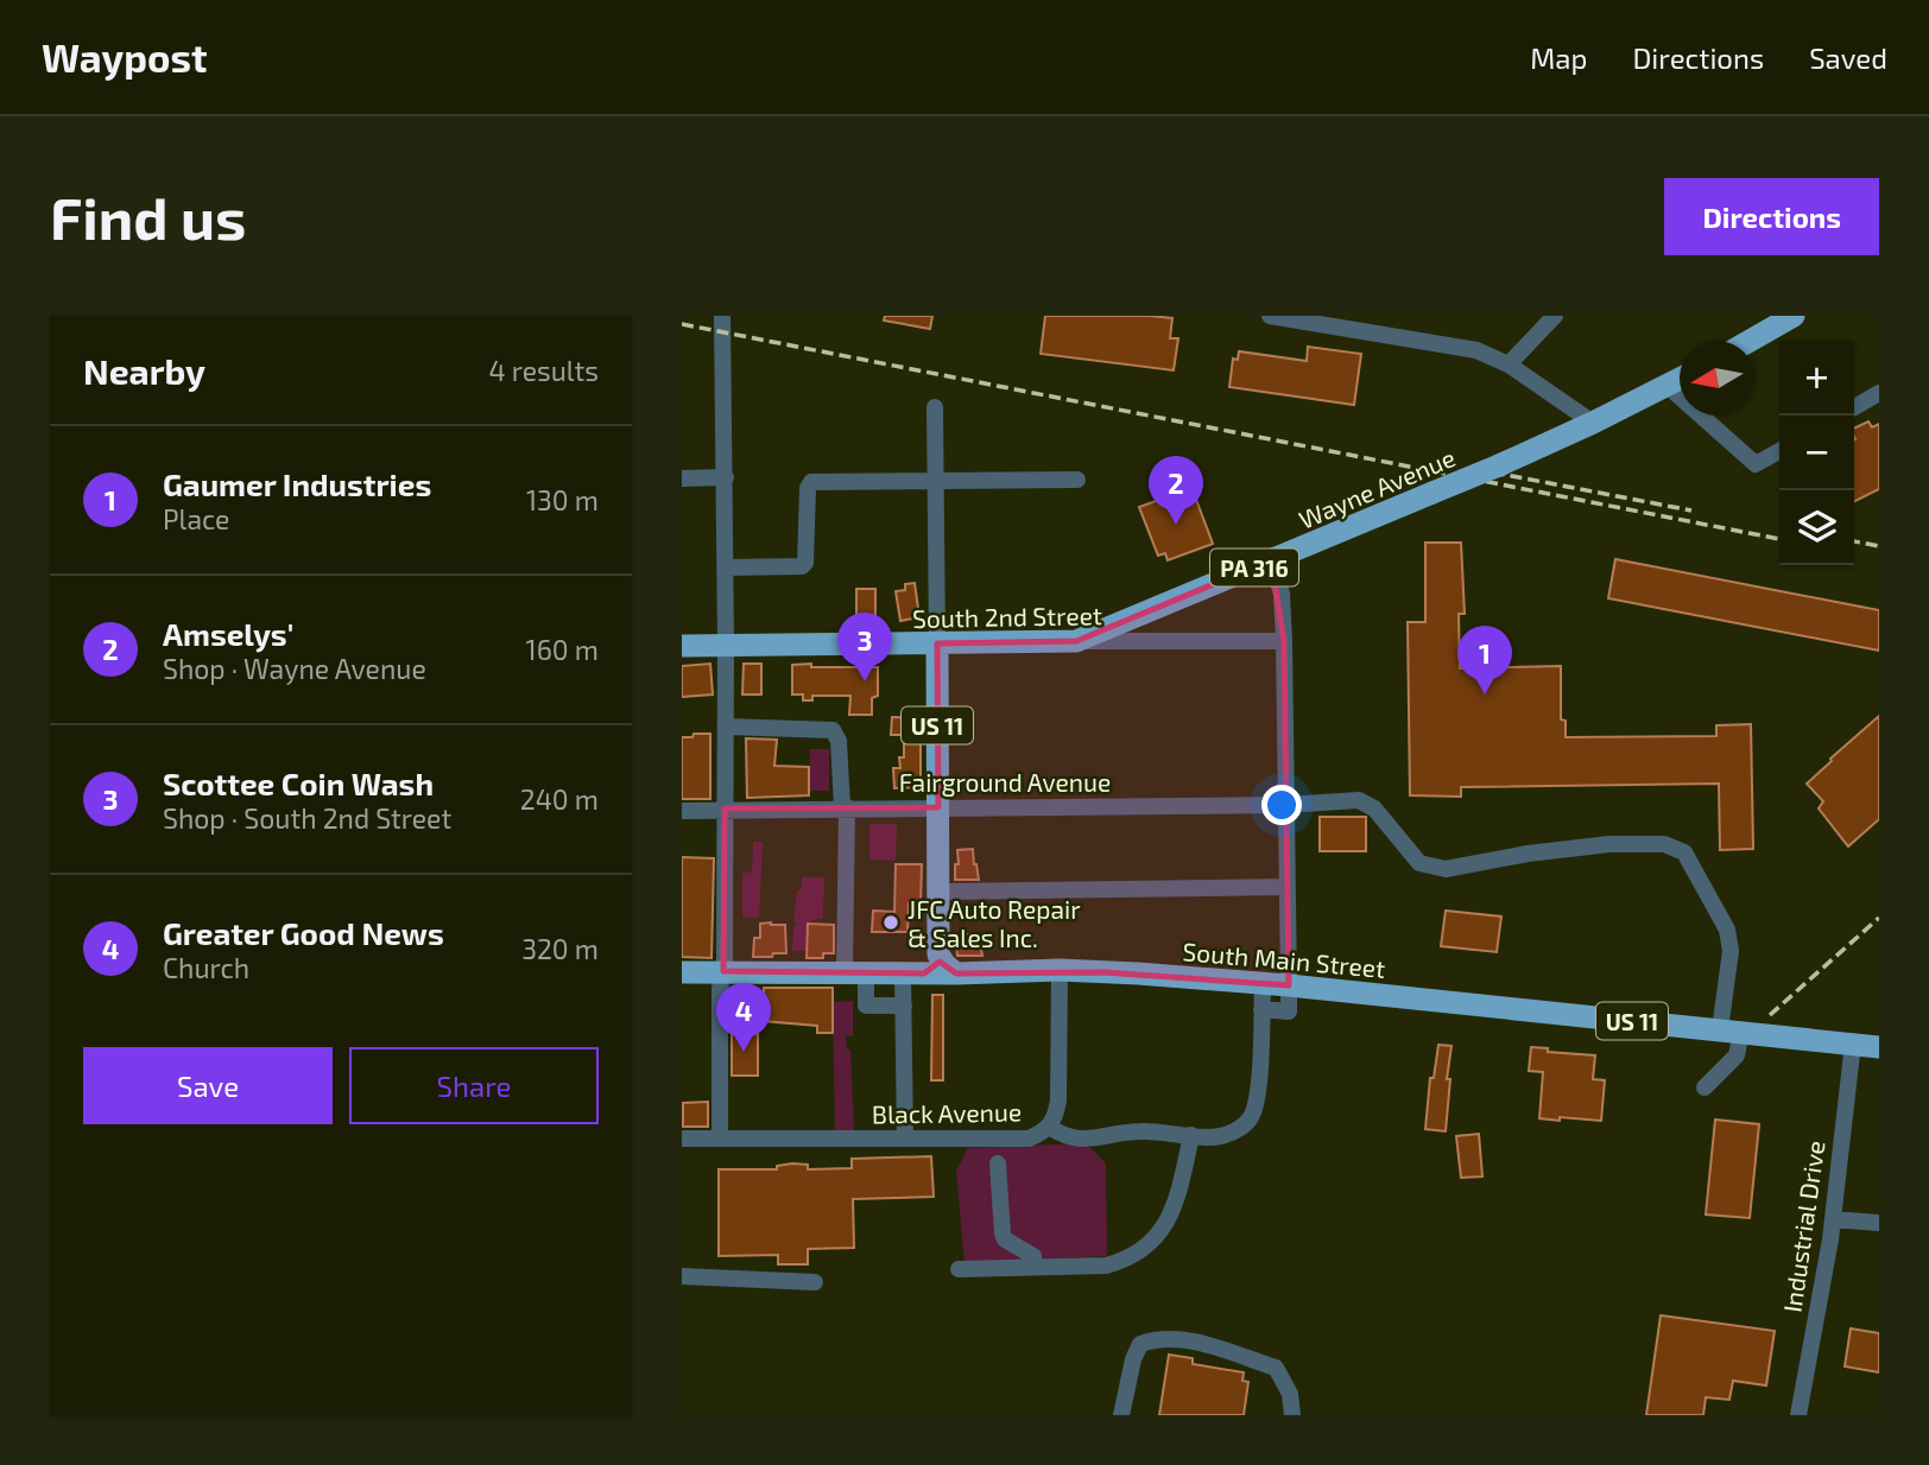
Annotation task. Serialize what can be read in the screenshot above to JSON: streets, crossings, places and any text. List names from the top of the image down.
{
  "streets": {
    "main road": [
      "Wayne Avenue",
      "PA 316",
      "South 2nd Street",
      "US 11",
      "South Main Street"
    ],
    "street": ["Fairground Avenue", "Black Avenue", "Industrial Drive"]
  },
  "crossings": [
    ["Wayne Avenue", "South 2nd Street"],
    ["South 2nd Street", "US 11"],
    ["US 11", "Fairground Avenue"],
    ["Fairground Avenue", "South Main Street"],
    ["South Main Street", "Black Avenue"],
    ["South Main Street", "Industrial Drive"]
  ],
  "places": ["JFC Auto Repair & Sales Inc."],
  "north": "left",
  "page": {
    "header": "Waypost",
    "nav": ["Map", "Directions", "Saved"],
    "buttons": [
      "Directions",
      ["Save", "Share"]
    ],
    "title": "Find us",
    "heading": ["Nearby", "4 results"],
    "map_buttons": ["+", "−"],
    "list": [
      {
        "mark": "1",
        "name": "Gaumer Industries",
        "note": "Place",
        "value": "130 m"
      },
      {
        "mark": "2",
        "name": "Amselys'",
        "note": "Shop · Wayne Avenue",
        "value": "160 m"
      },
      {
        "mark": "3",
        "name": "Scottee Coin Wash",
        "note": "Shop · South 2nd Street",
        "value": "240 m"
      },
      {
        "mark": "4",
        "name": "Greater Good News",
        "note": "Church",
        "value": "320 m"
      }
    ],
    "pins": [
      "2",
      "3",
      "1",
      "4"
    ]
  }
}
